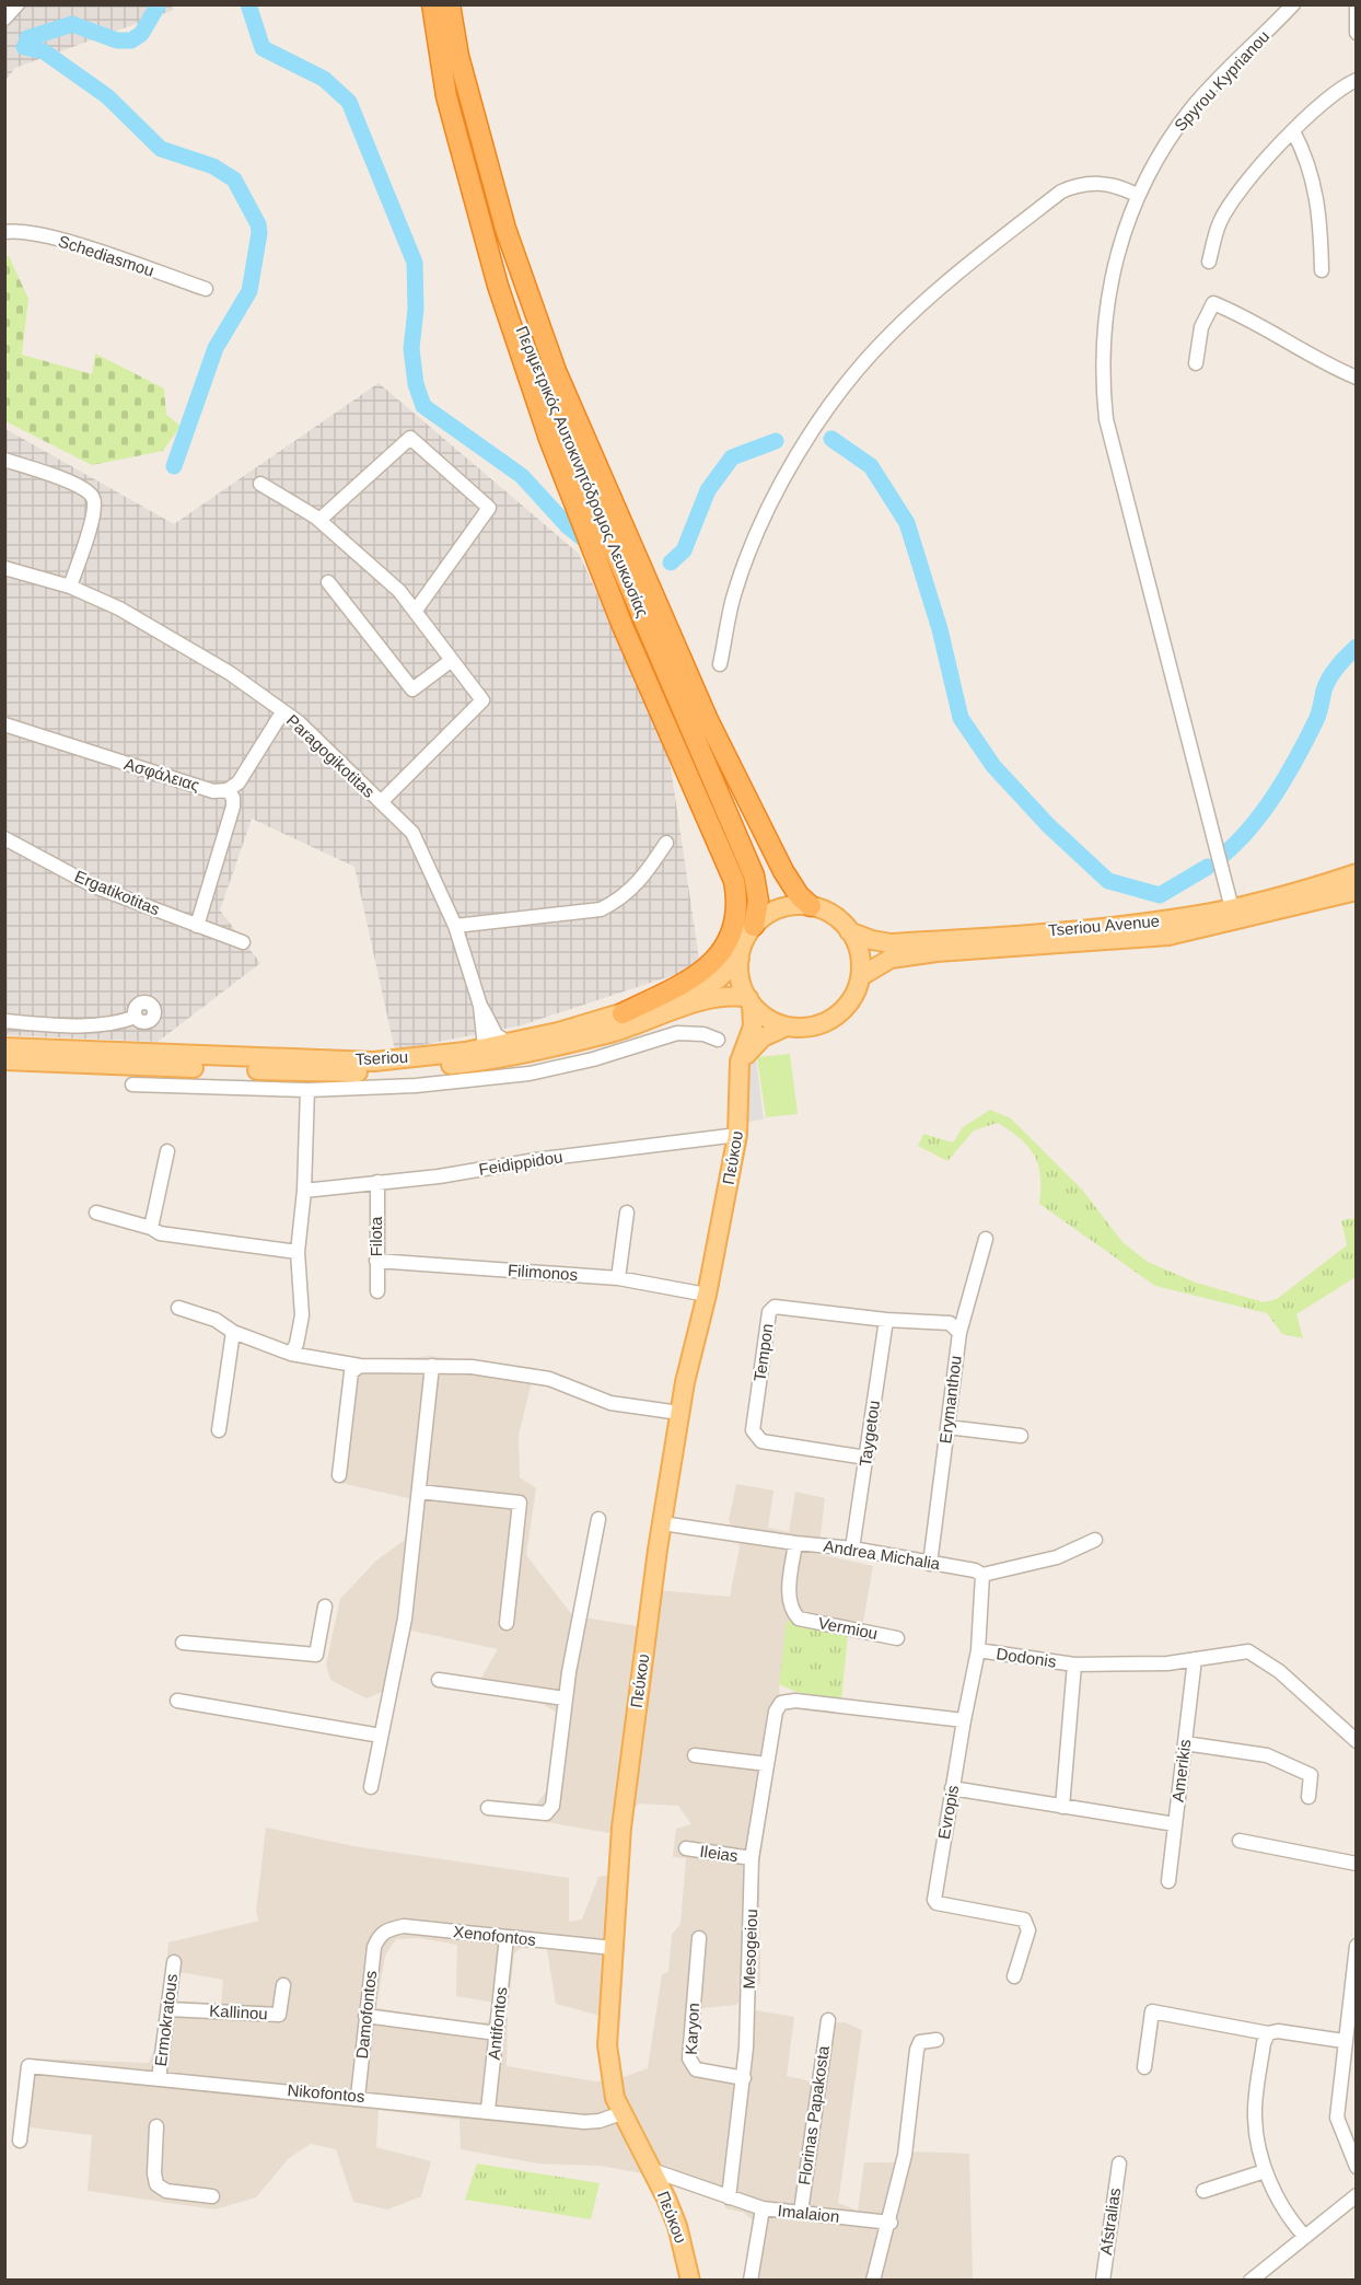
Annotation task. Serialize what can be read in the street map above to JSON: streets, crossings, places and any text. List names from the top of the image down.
{
  "streets": {
    "highway": ["Περιμετρικός Αυτοκινητόδρομος Λευκωσίας"],
    "main road": ["Tseriou Avenue", "Tseriou", "Πεύκου"],
    "street": [
      "Spyrou Kyprianou",
      "Schediasmou",
      "Paragogikotitas",
      "Ασφάλειας",
      "Ergatikotitas",
      "Feidippidou",
      "Filota",
      "Filimonos",
      "Tempon",
      "Erymanthou",
      "Taygetou",
      "Andrea Michalia",
      "Vermiou",
      "Dodonis",
      "Amerikis",
      "Evropis",
      "Ileias",
      "Xenofontos",
      "Mesogeiou",
      "Kallinou",
      "Damofontos",
      "Ermokratous",
      "Antifontos",
      "Karyon",
      "Nikofontos",
      "Florinas Papakosta",
      "Imalaion",
      "Afstralias"
    ]
  },
  "crossings": [
    ["Spyrou Kyprianou", "Tseriou Avenue"],
    ["Περιμετρικός Αυτοκινητόδρομος Λευκωσίας", "Tseriou Avenue"],
    ["Περιμετρικός Αυτοκινητόδρομος Λευκωσίας", "Tseriou"],
    ["Περιμετρικός Αυτοκινητόδρομος Λευκωσίας", "Πεύκου"],
    ["Paragogikotitas", "Tseriou"],
    ["Tseriou Avenue", "Tseriou"],
    ["Tseriou Avenue", "Πεύκου"],
    ["Tseriou", "Πεύκου"],
    ["Πεύκου", "Feidippidou"],
    ["Πεύκου", "Filimonos"],
    ["Πεύκου", "Andrea Michalia"],
    ["Πεύκου", "Xenofontos"],
    ["Πεύκου", "Nikofontos"],
    ["Πεύκου", "Imalaion"],
    ["Feidippidou", "Filota"],
    ["Filota", "Filimonos"],
    ["Tempon", "Erymanthou"],
    ["Tempon", "Taygetou"],
    ["Erymanthou", "Andrea Michalia"],
    ["Taygetou", "Andrea Michalia"],
    ["Andrea Michalia", "Vermiou"],
    ["Andrea Michalia", "Evropis"],
    ["Dodonis", "Amerikis"],
    ["Dodonis", "Evropis"],
    ["Evropis", "Mesogeiou"],
    ["Ileias", "Mesogeiou"],
    ["Xenofontos", "Damofontos"],
    ["Xenofontos", "Antifontos"],
    ["Mesogeiou", "Karyon"],
    ["Mesogeiou", "Imalaion"],
    ["Kallinou", "Ermokratous"],
    ["Damofontos", "Nikofontos"],
    ["Ermokratous", "Nikofontos"],
    ["Antifontos", "Nikofontos"],
    ["Florinas Papakosta", "Imalaion"]
  ]
}
